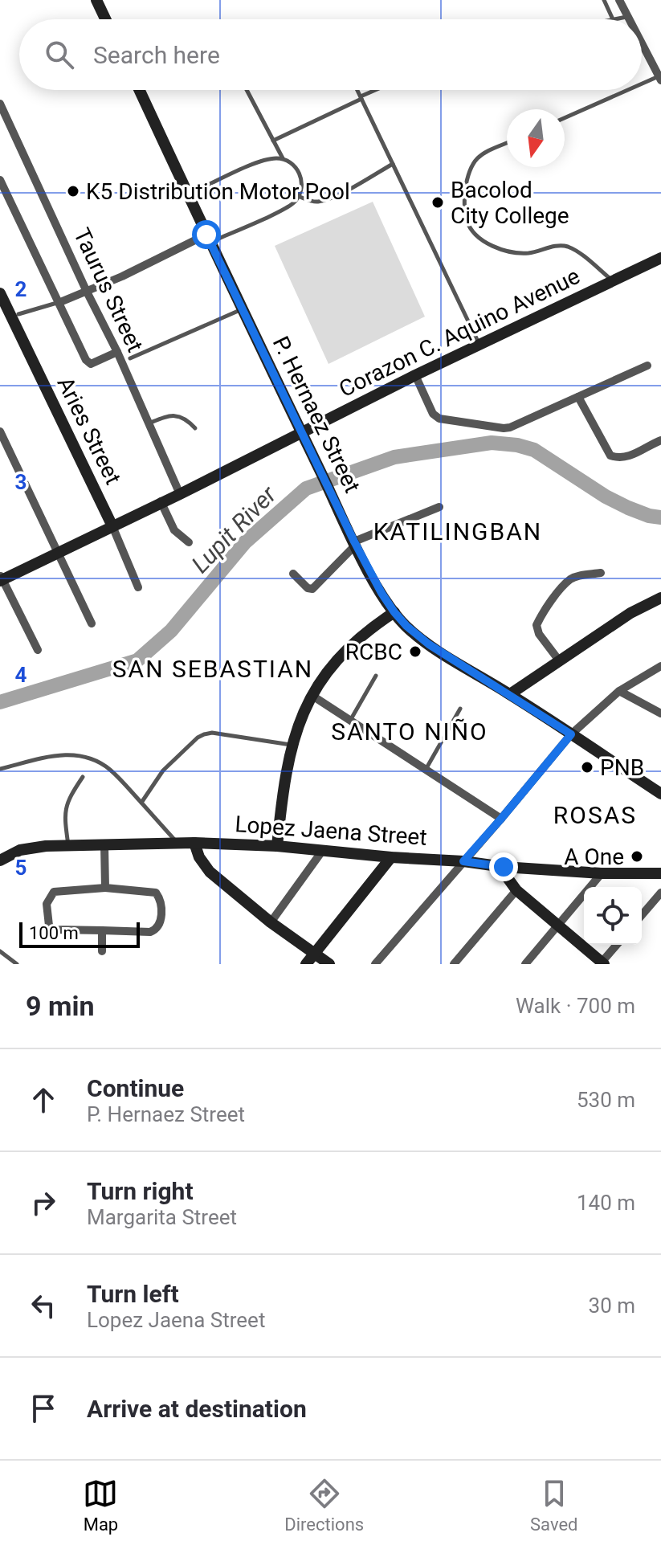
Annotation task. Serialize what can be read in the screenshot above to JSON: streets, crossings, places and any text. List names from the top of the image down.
{
  "streets": {
    "main road": [
      "Corazon C. Aquino Avenue",
      "P. Hernaez Street",
      "Aries Street",
      "Lopez Jaena Street"
    ],
    "street": ["Taurus Street"]
  },
  "crossings": [
    ["Taurus Street", "Corazon C. Aquino Avenue"],
    ["Corazon C. Aquino Avenue", "P. Hernaez Street"],
    ["Corazon C. Aquino Avenue", "Aries Street"]
  ],
  "districts": [
    "KATILINGBAN",
    "SAN SEBASTIAN",
    "SANTO NIÑO",
    "ROSAS"
  ],
  "water": ["Lupit River"],
  "places": [
    "K5 Distribution Motor Pool",
    "Bacolod City College",
    "RCBC",
    "PNB",
    "A One"
  ],
  "scale_bar": "100 m",
  "north": "bottom",
  "page": {
    "search": "Search here",
    "scale": "100 m",
    "heading": ["9 min", "Walk · 700 m"],
    "list": [
      ["Continue", "P. Hernaez Street", "530 m"],
      ["Turn right", "Margarita Street", "140 m"],
      ["Turn left", "Lopez Jaena Street", "30 m"],
      "Arrive at destination"
    ],
    "nav": ["Map", "Directions", "Saved"]
  },
  "grid": {
    "rows": [
      "2",
      "3",
      "4",
      "5"
    ]
  }
}
